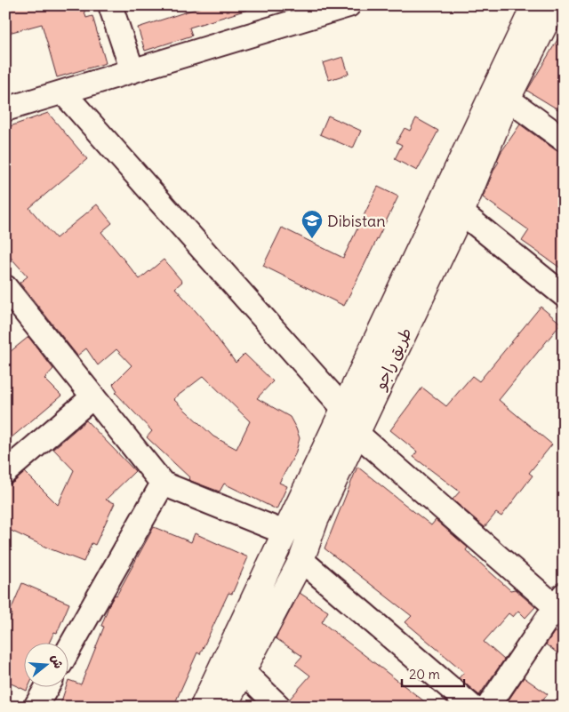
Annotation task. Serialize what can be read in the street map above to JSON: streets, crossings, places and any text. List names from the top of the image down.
{
  "streets": {
    "main road": ["طريق راجو"]
  },
  "places": {
    "school or university": ["Dibistan"]
  },
  "scale_bar": "20 m",
  "north": "right"
}
